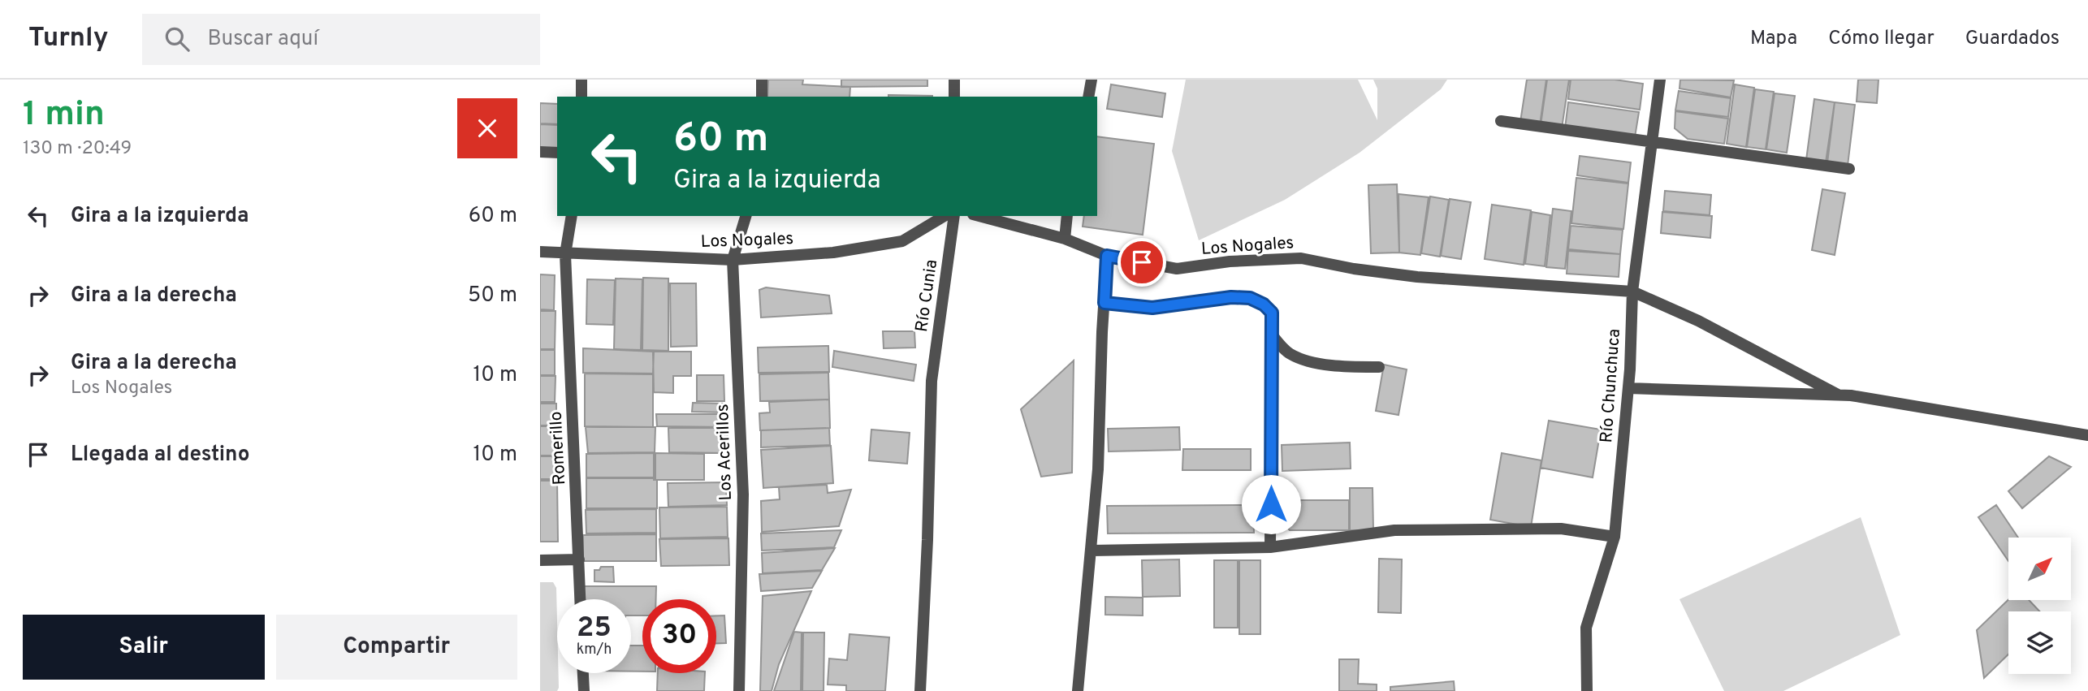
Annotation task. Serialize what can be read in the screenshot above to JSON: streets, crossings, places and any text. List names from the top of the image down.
{
  "streets": {
    "street": [
      "Los Nogales",
      "Río Cunia",
      "Río Chunchuca",
      "Romerillo",
      "Los Acerillos"
    ]
  },
  "crossings": [
    ["Los Nogales", "Río Chunchuca"],
    ["Los Nogales", "Romerillo"],
    ["Los Nogales", "Los Acerillos"]
  ],
  "north": "top right",
  "page": {
    "header": "Turnly",
    "search": "Buscar aquí",
    "nav": ["Mapa", "Cómo llegar", "Guardados"],
    "heading": ["1 min", "130 m · 20:49"],
    "turn": ["60 m", "Gira a la izquierda"],
    "list": [
      {
        "name": "Gira a la izquierda",
        "value": "60 m"
      },
      {
        "name": "Gira a la derecha",
        "value": "50 m"
      },
      {
        "name": "Gira a la derecha",
        "note": "Los Nogales",
        "value": "10 m"
      },
      {
        "name": "Llegada al destino",
        "value": "10 m"
      }
    ],
    "speed": "25 km/h",
    "limit": "30",
    "buttons": ["Salir", "Compartir"]
  }
}
